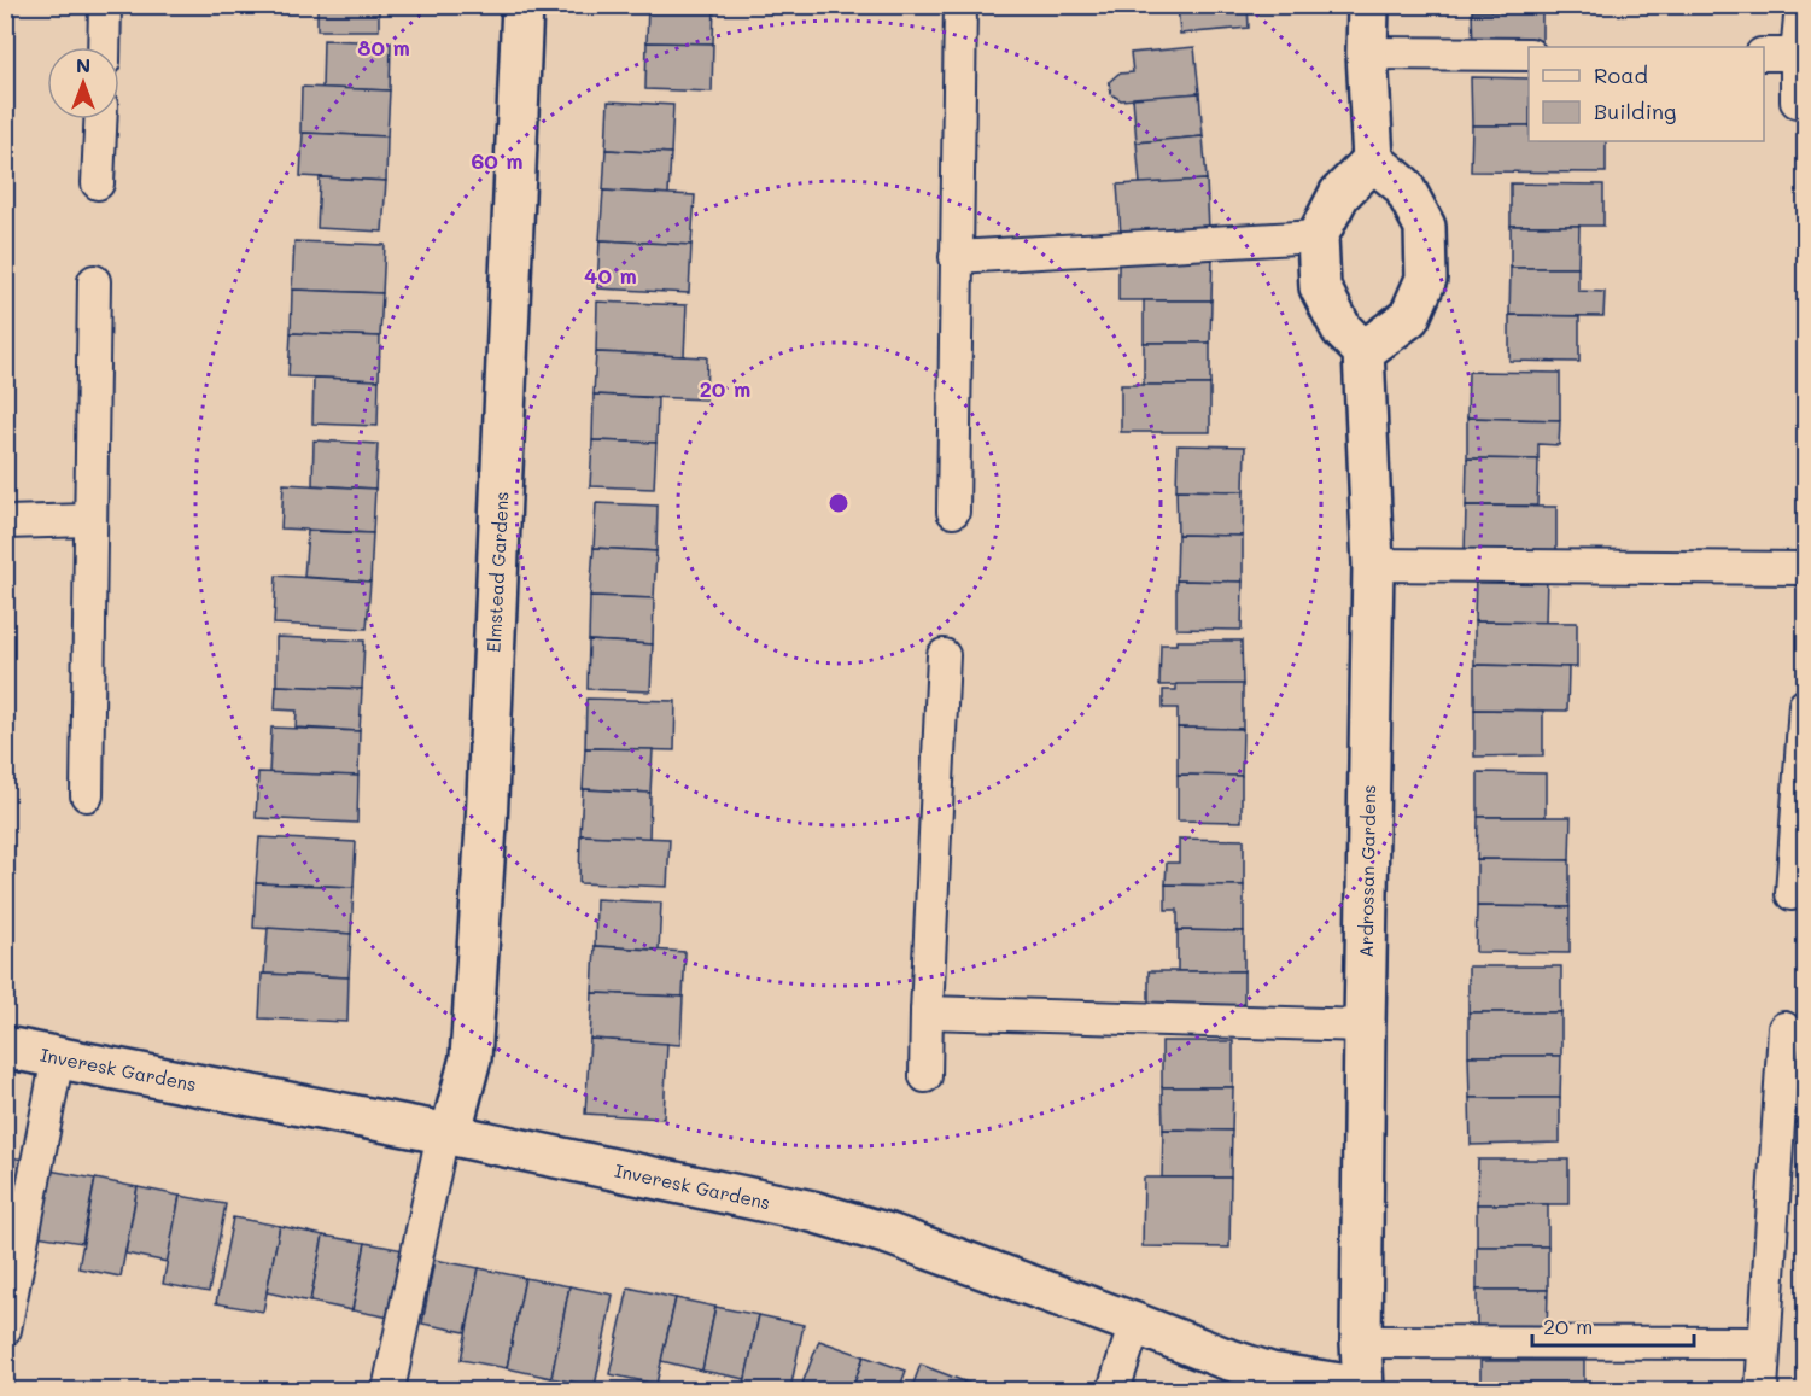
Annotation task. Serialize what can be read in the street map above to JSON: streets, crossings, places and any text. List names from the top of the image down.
{
  "streets": {
    "street": ["Elmstead Gardens", "Ardrossan Gardens", "Inveresk Gardens"]
  },
  "crossings": [
    ["Elmstead Gardens", "Inveresk Gardens"],
    ["Ardrossan Gardens", "Inveresk Gardens"]
  ],
  "legend": ["Road", "Building"],
  "scale_bar": "20 m",
  "north": "top",
  "rings": [
    "80 m",
    "60 m",
    "40 m",
    "20 m"
  ]
}
